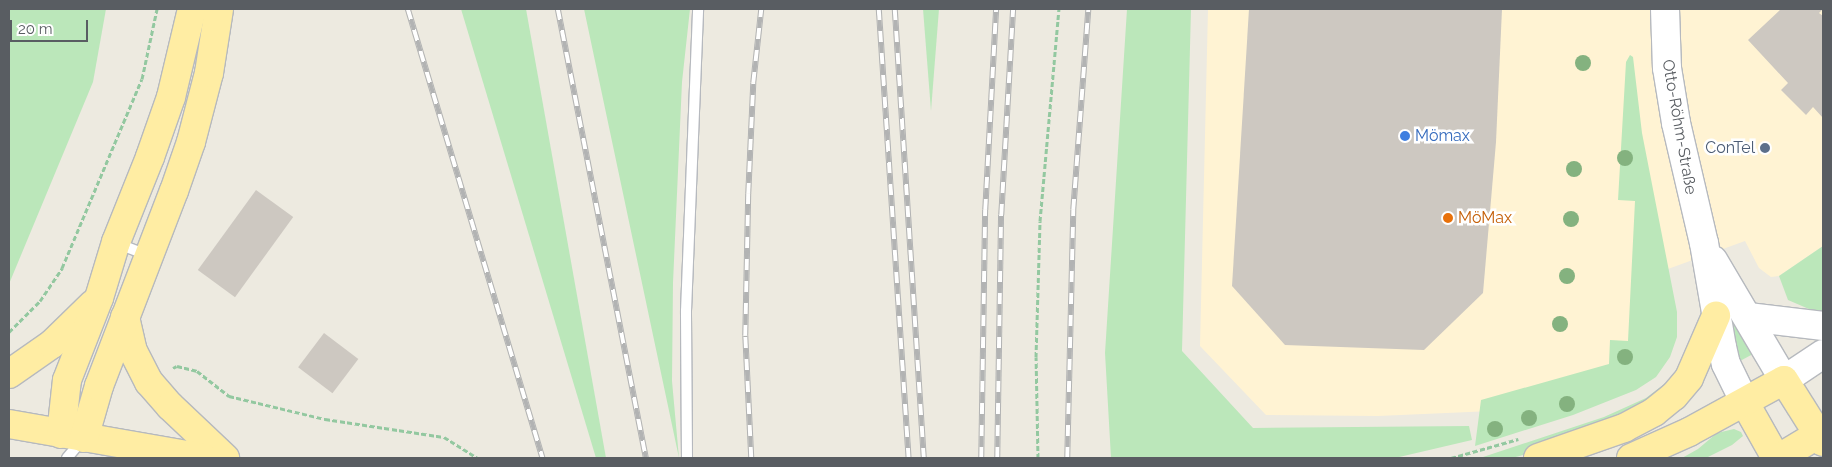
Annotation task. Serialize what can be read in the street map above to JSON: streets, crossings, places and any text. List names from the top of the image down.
{
  "streets": {
    "street": ["Otto-Röhm-Straße"]
  },
  "places": ["Mömax", "ConTel", "MöMax"],
  "scale_bar": "20 m"
}
